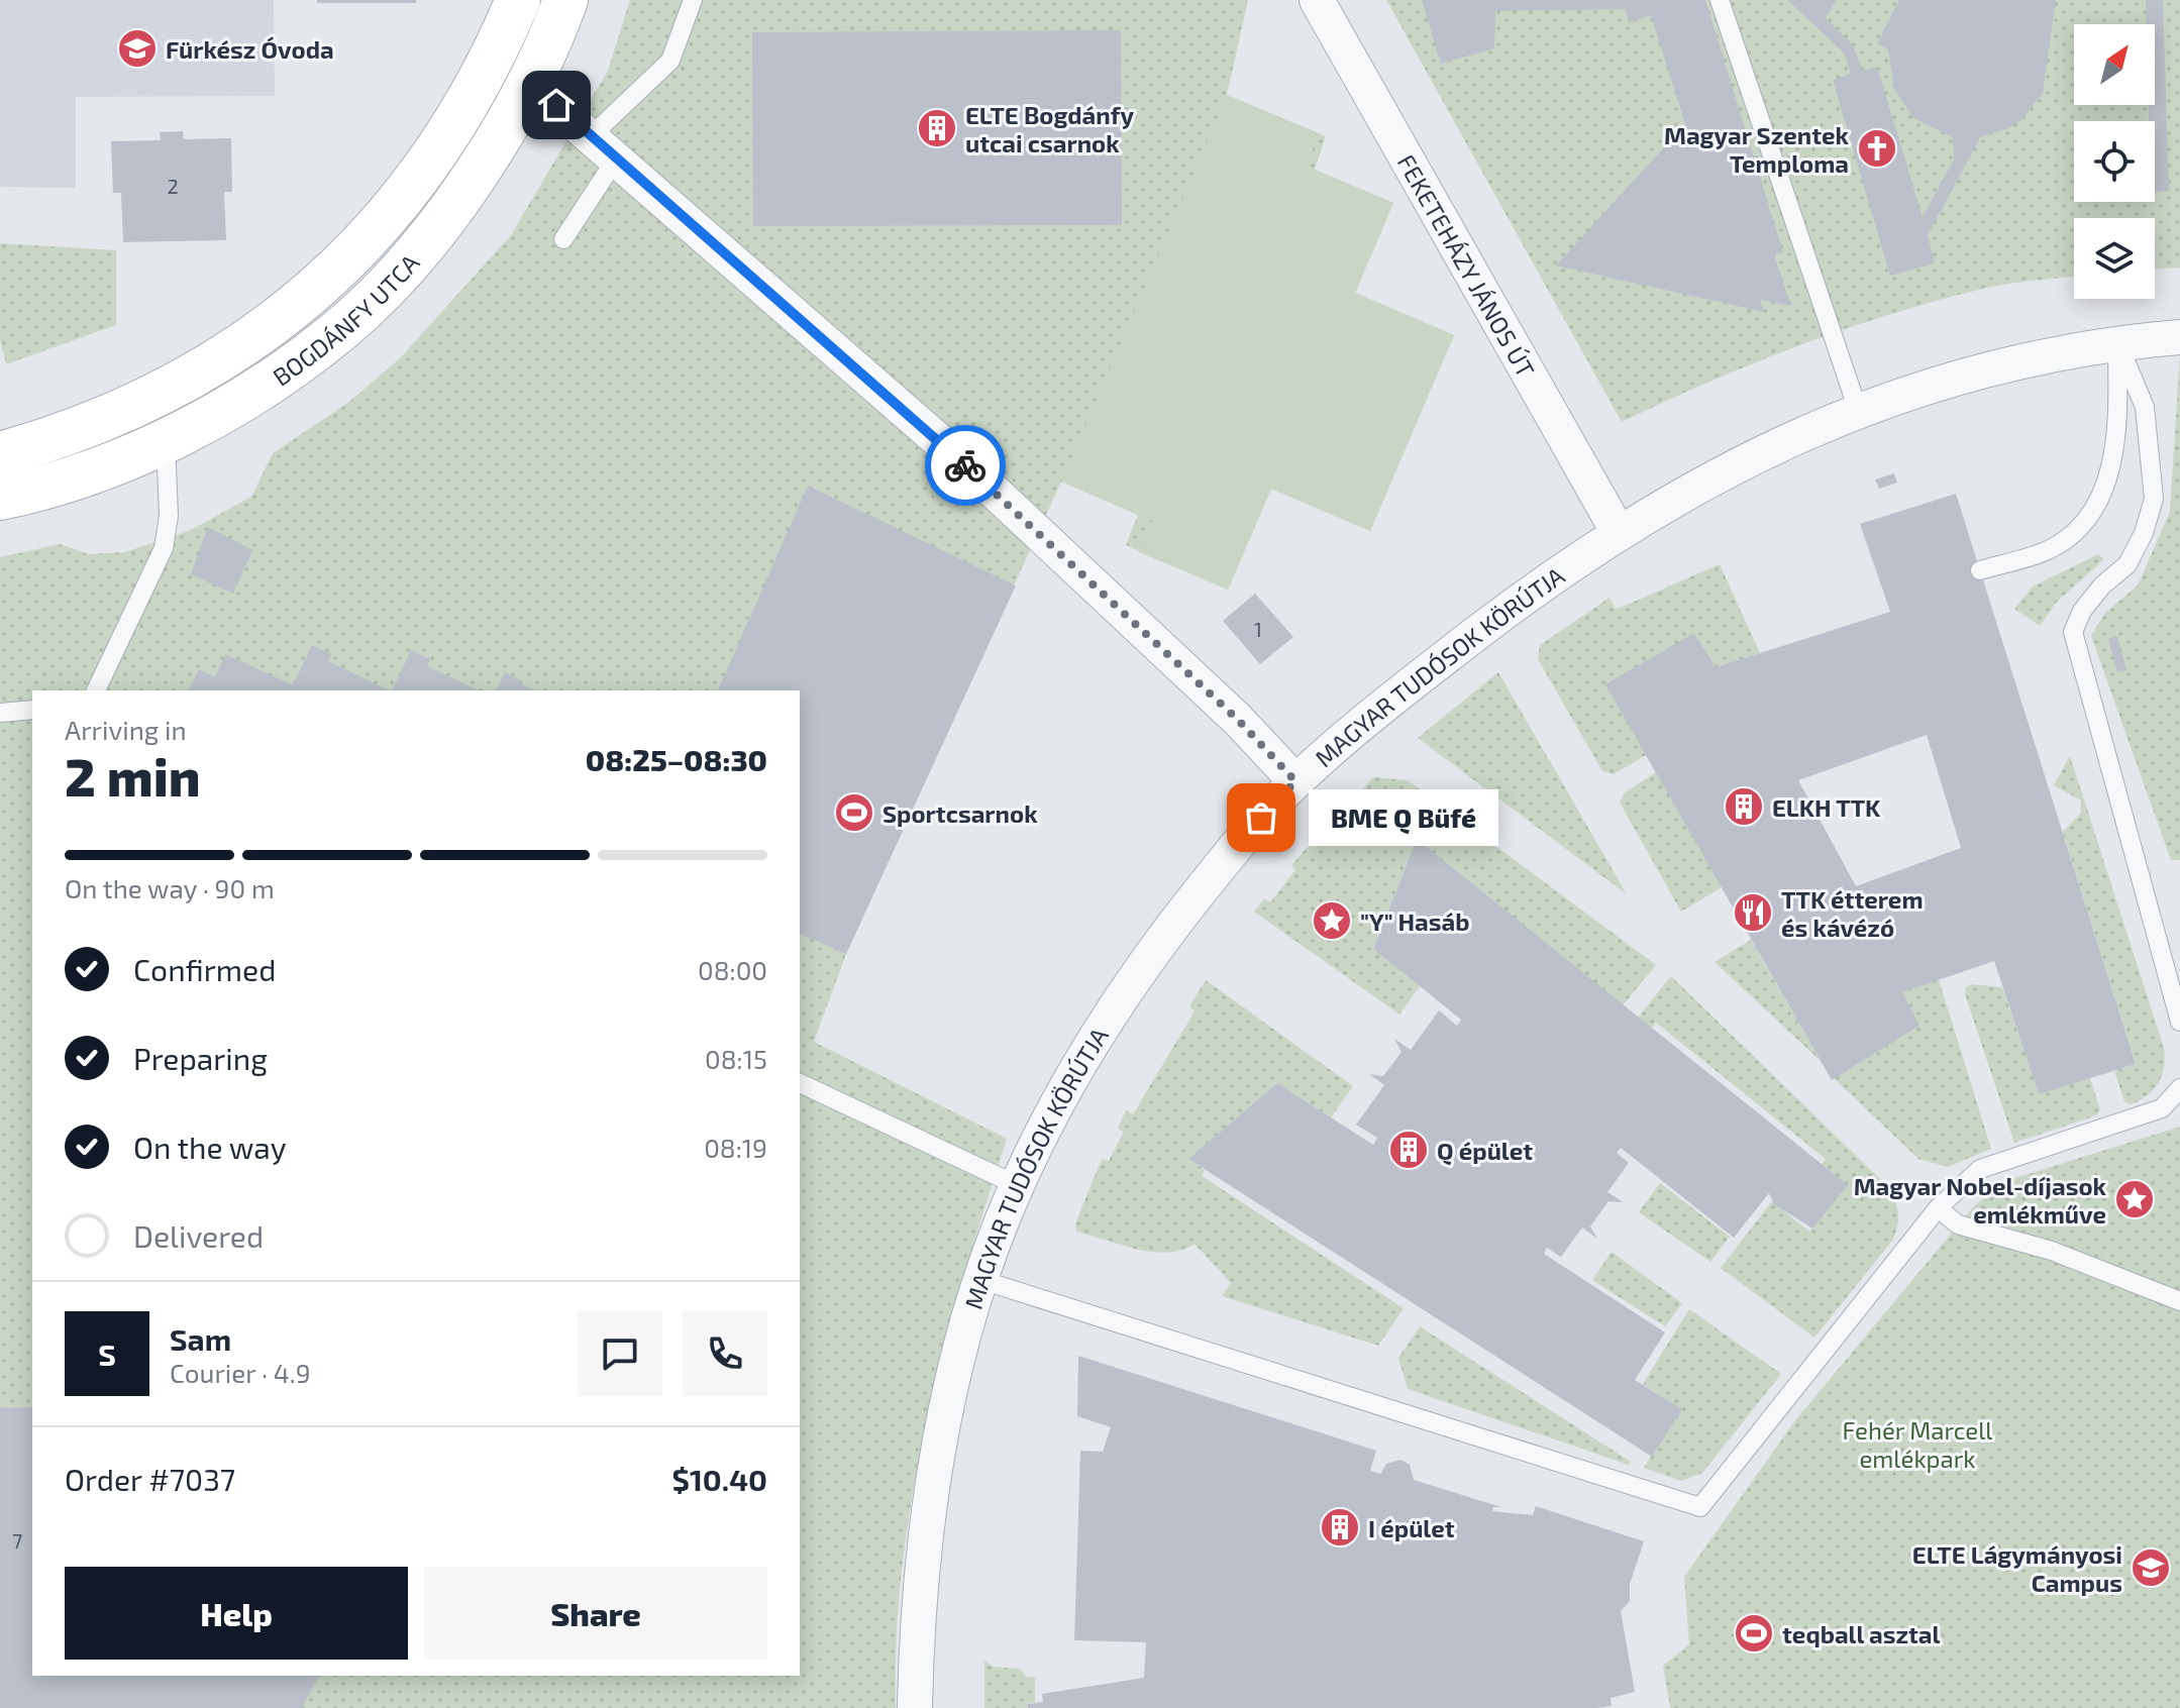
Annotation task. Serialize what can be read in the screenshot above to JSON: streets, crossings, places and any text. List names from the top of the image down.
{
  "streets": {
    "main road": ["BOGDÁNFY UTCA"],
    "street": ["FEKETEHÁZY JÁNOS ÚT", "MAGYAR TUDÓSOK KÖRÚTJA"]
  },
  "crossings": [
    ["FEKETEHÁZY JÁNOS ÚT", "MAGYAR TUDÓSOK KÖRÚTJA"]
  ],
  "parks": ["Fehér Marcell emlékpark"],
  "places": {
    "school or university": ["Fürkész Óvoda", "ELTE Lágymányosi Campus"],
    "building": [
      "ELTE Bogdánfy utcai csarnok",
      "ELKH TTK",
      "Q épület",
      "I épület"
    ],
    "church": ["Magyar Szentek Temploma"],
    "sports": ["Sportcsarnok", "teqball asztal"],
    "other": ["BME Q Büfé"],
    "restaurant": ["TTK étterem és kávézó"],
    "place": ["\"Y\" Hasáb", "Magyar Nobel-díjasok emlékműve"]
  },
  "house_numbers": ["2", "1", "7"],
  "north": "top right",
  "page": {
    "heading": ["2 min", "Arriving in", "08:25–08:30"],
    "panel": [
      "Sam",
      "Courier · 4.9",
      "Order #7037",
      "$10.40"
    ],
    "bubble": "BME Q Büfé",
    "bar": "On the way · 90 m",
    "list": [
      ["Confirmed", "08:00"],
      ["Preparing", "08:15"],
      ["On the way", "08:19"],
      "Delivered"
    ],
    "round": "S",
    "buttons": ["Help", "Share"]
  }
}
